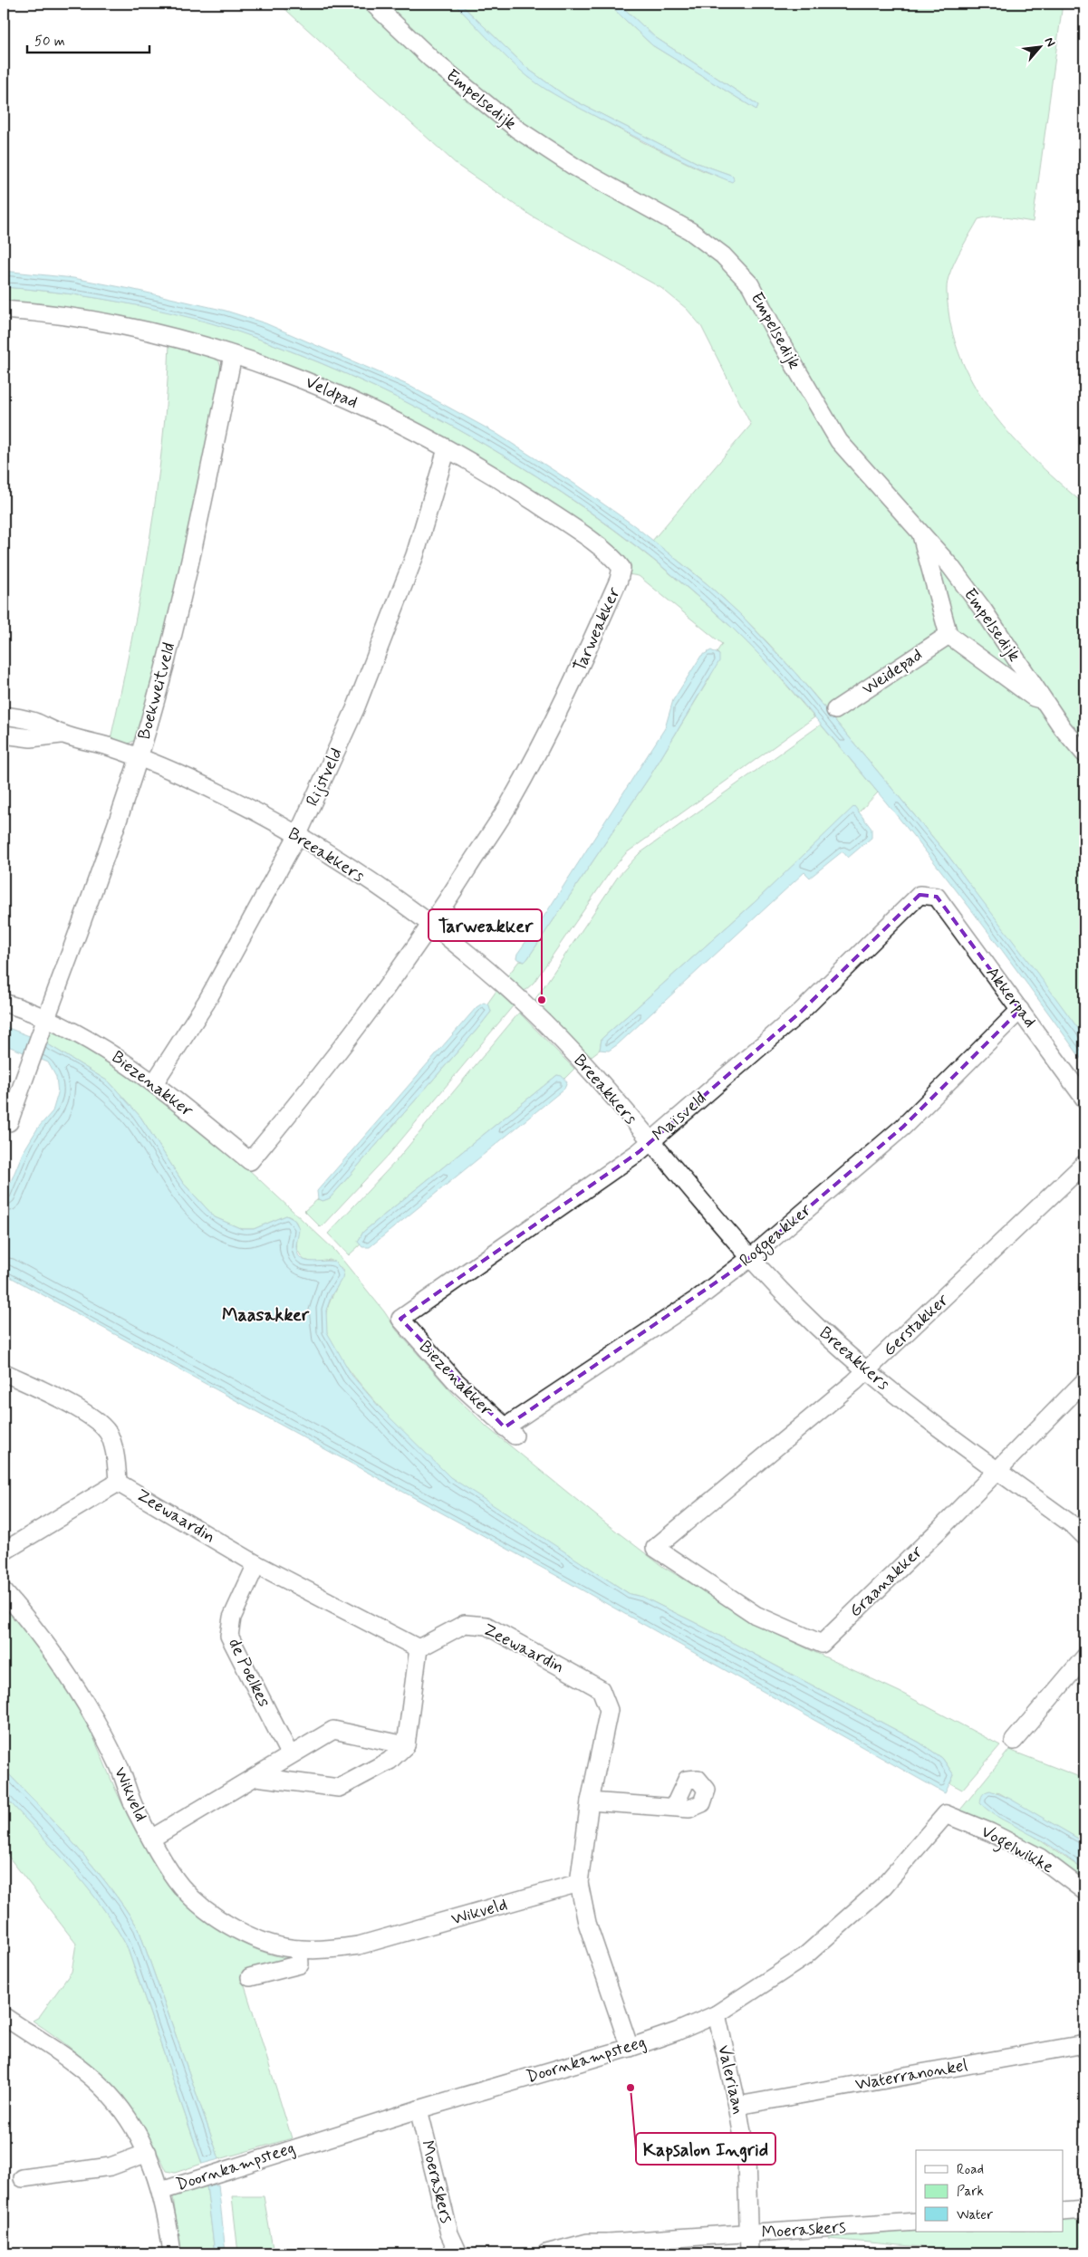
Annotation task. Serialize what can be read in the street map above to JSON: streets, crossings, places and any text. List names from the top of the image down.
{
  "streets": {
    "street": [
      "Empelsedijk",
      "Veldpad",
      "Tarweakker",
      "Weidepad",
      "Boekweitveld",
      "Rijstveld",
      "Breeakkers",
      "Akkerpad",
      "Biezenakker",
      "Maïsveld",
      "Roggeakker",
      "Gerstakker",
      "Zeewaardin",
      "Graanakker",
      "de Poelkes",
      "Wikveld",
      "Vogelwikke",
      "Doornkampsteeg",
      "Waterranonkel",
      "Valeriaan",
      "Moeraskers"
    ]
  },
  "crossings": [
    ["Veldpad", "Tarweakker"],
    ["Veldpad", "Boekweitveld"],
    ["Veldpad", "Rijstveld"],
    ["Tarweakker", "Breeakkers"],
    ["Tarweakker", "Biezenakker"],
    ["Boekweitveld", "Breeakkers"],
    ["Boekweitveld", "Biezenakker"],
    ["Rijstveld", "Breeakkers"],
    ["Rijstveld", "Biezenakker"],
    ["Breeakkers", "Maïsveld"],
    ["Breeakkers", "Roggeakker"],
    ["Breeakkers", "Gerstakker"],
    ["Breeakkers", "Graanakker"],
    ["Akkerpad", "Maïsveld"],
    ["Akkerpad", "Roggeakker"],
    ["Biezenakker", "Maïsveld"],
    ["Biezenakker", "Roggeakker"],
    ["Gerstakker", "Graanakker"],
    ["Zeewaardin", "de Poelkes"],
    ["Zeewaardin", "Wikveld"],
    ["Zeewaardin", "Doornkampsteeg"],
    ["Vogelwikke", "Doornkampsteeg"],
    ["Doornkampsteeg", "Valeriaan"],
    ["Doornkampsteeg", "Moeraskers"],
    ["Waterranonkel", "Valeriaan"],
    ["Valeriaan", "Moeraskers"]
  ],
  "districts": ["Maasakker"],
  "places": ["Tarweakker", "Kapsalon Ingrid"],
  "legend": ["Road", "Park", "Water"],
  "scale_bar": "50 m",
  "north": "top right"
}
